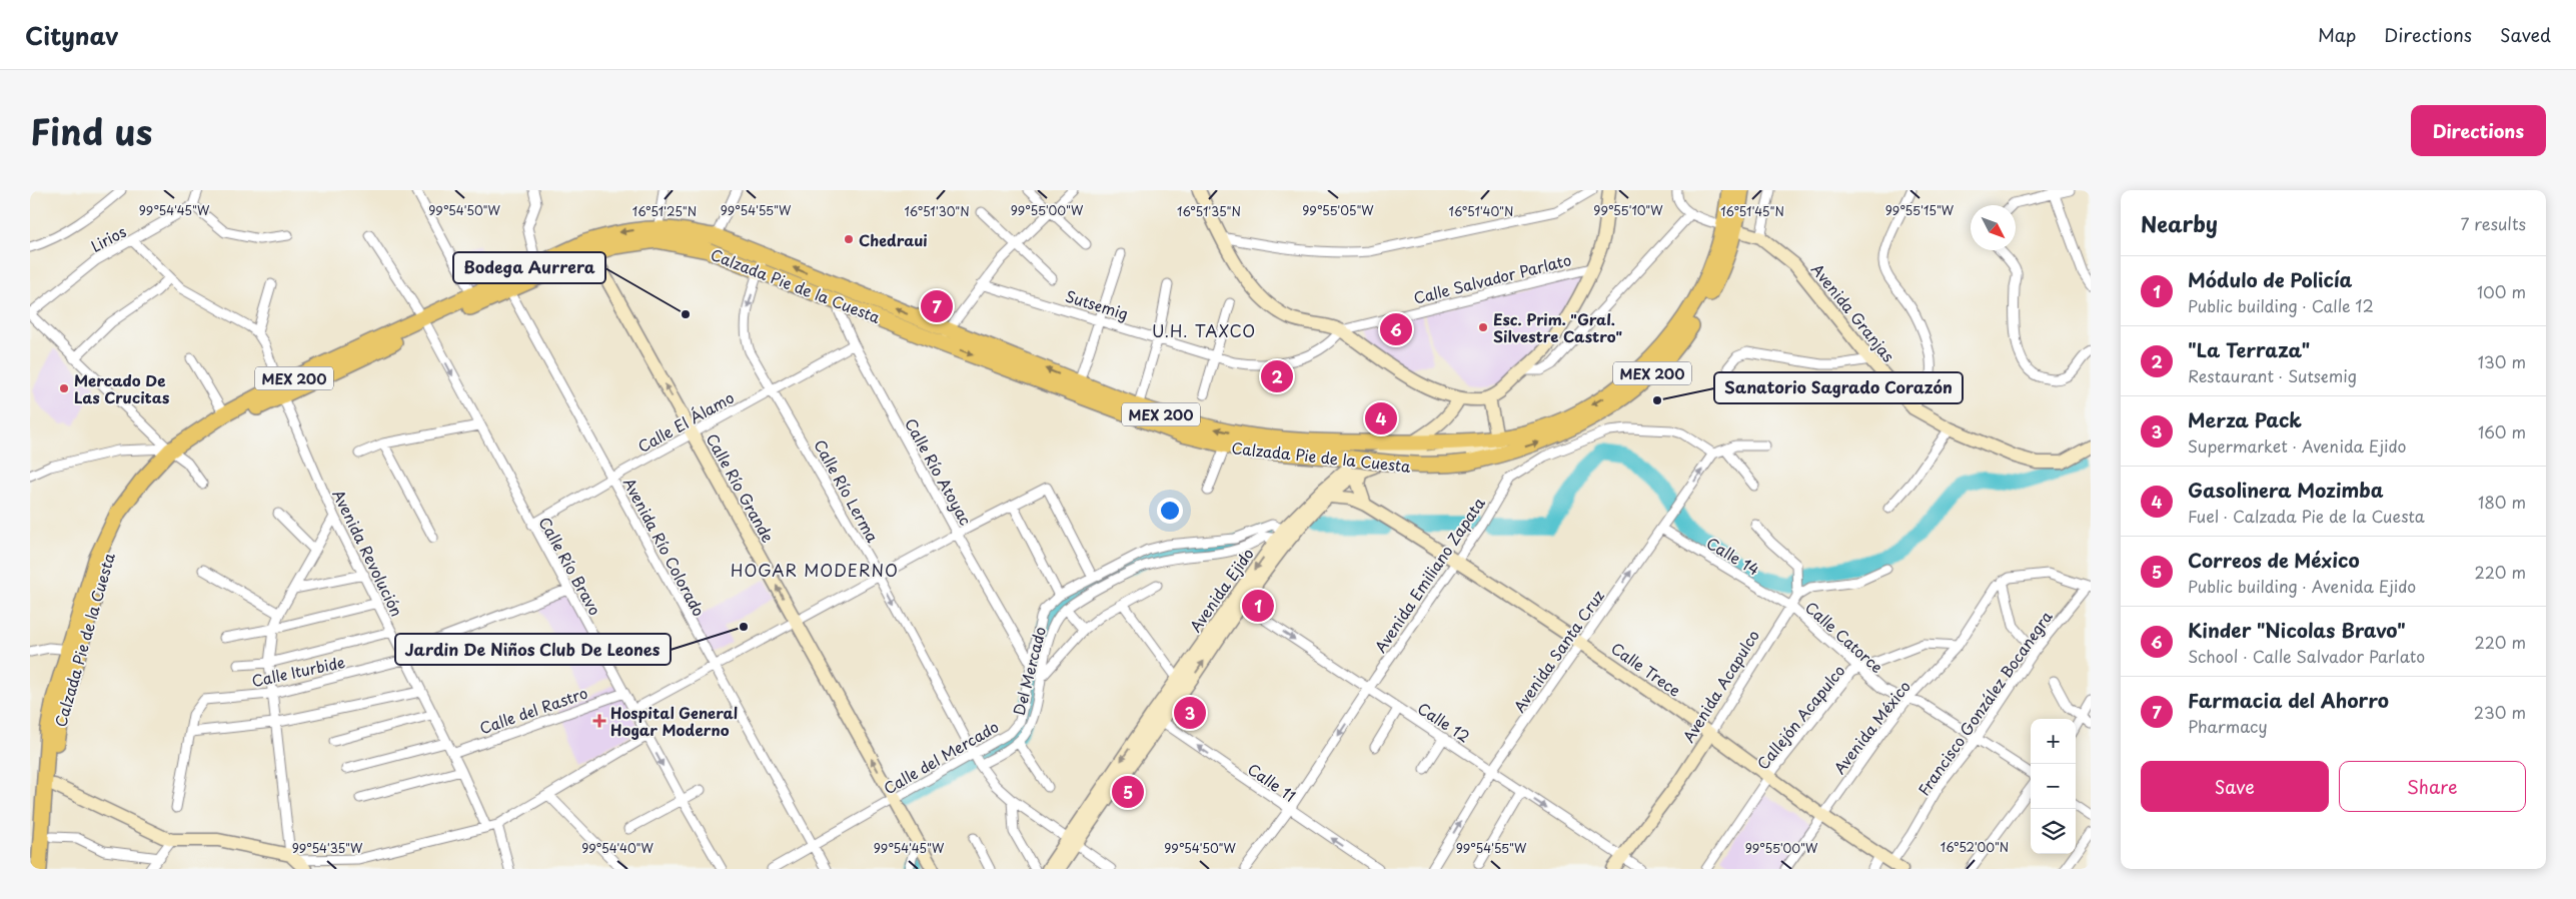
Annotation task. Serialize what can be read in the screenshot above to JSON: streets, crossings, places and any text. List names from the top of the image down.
{
  "streets": {
    "main road": [
      "Calzada Pie de la Cuesta",
      "Avenida Granjas",
      "MEX 200",
      "Calle Río Grande",
      "Avenida Ejido",
      "Calle Trece",
      "Avenida Acapulco"
    ],
    "street": [
      "Lirios",
      "Calle Salvador Parlato",
      "Sutsemig",
      "Calle El Álamo",
      "Calle Río Atoyac",
      "Calle Río Lerma",
      "Avenida Río Colorado",
      "Avenida Revolución",
      "Calle 14",
      "Calle Río Bravo",
      "Avenida Emiliano Zapata",
      "Calle Catorce",
      "Avenida Santa Cruz",
      "Calle Iturbide",
      "Del Mercado",
      "Francisco González Bocanegra",
      "Calle del Rastro",
      "Callejón Acapulco",
      "Calle 12",
      "Avenida México",
      "Calle del Mercado",
      "Calle 11"
    ]
  },
  "crossings": [
    ["Calle Salvador Parlato", "Sutsemig"],
    ["Calzada Pie de la Cuesta", "Avenida Granjas"],
    ["Calzada Pie de la Cuesta", "Calle Río Atoyac"],
    ["Calzada Pie de la Cuesta", "Calle Río Grande"],
    ["Calzada Pie de la Cuesta", "Calle Río Lerma"],
    ["Calzada Pie de la Cuesta", "Avenida Río Colorado"],
    ["Calzada Pie de la Cuesta", "Avenida Revolución"],
    ["Calzada Pie de la Cuesta", "Calle Río Bravo"],
    ["Calzada Pie de la Cuesta", "Avenida Ejido"],
    ["Calle El Álamo", "Calle Río Atoyac"],
    ["Calle El Álamo", "Calle Río Grande"],
    ["Calle El Álamo", "Calle Río Lerma"],
    ["Calle El Álamo", "Avenida Río Colorado"],
    ["Calle El Álamo", "Calle Río Bravo"],
    ["Calle Río Atoyac", "Calle del Mercado"],
    ["Calle Río Grande", "Calle del Mercado"],
    ["Calle Río Lerma", "Avenida Ejido"],
    ["Calle Río Lerma", "Del Mercado"],
    ["Calle Río Lerma", "Calle del Mercado"],
    ["Avenida Río Colorado", "Calle del Mercado"],
    ["Avenida Revolución", "Calle Iturbide"],
    ["Avenida Revolución", "Calle del Rastro"],
    ["Calle 14", "Calle Catorce"],
    ["Calle 14", "Avenida Santa Cruz"],
    ["Calle 14", "Avenida Acapulco"],
    ["Calle Río Bravo", "Calle Iturbide"],
    ["Calle Río Bravo", "Calle del Rastro"],
    ["Avenida Emiliano Zapata", "Avenida Santa Cruz"],
    ["Avenida Emiliano Zapata", "Calle Trece"],
    ["Avenida Emiliano Zapata", "Calle 12"],
    ["Avenida Emiliano Zapata", "Calle 11"],
    ["Avenida Ejido", "Calle Trece"],
    ["Avenida Ejido", "Del Mercado"],
    ["Avenida Ejido", "Calle 12"],
    ["Avenida Ejido", "Calle del Mercado"],
    ["Avenida Ejido", "Calle 11"],
    ["Calle Catorce", "Avenida Acapulco"],
    ["Calle Catorce", "Francisco González Bocanegra"],
    ["Calle Catorce", "Callejón Acapulco"],
    ["Calle Catorce", "Avenida México"],
    ["Avenida Santa Cruz", "Calle Trece"],
    ["Avenida Santa Cruz", "Calle 12"],
    ["Calle Trece", "Avenida Acapulco"],
    ["Calle Trece", "Francisco González Bocanegra"],
    ["Calle Trece", "Callejón Acapulco"],
    ["Calle Trece", "Avenida México"],
    ["Del Mercado", "Calle del Mercado"],
    ["Avenida Acapulco", "Calle 12"],
    ["Callejón Acapulco", "Avenida México"]
  ],
  "one_way": [
    "Calle Río Grande",
    "Calle Río Lerma",
    "Calle 12",
    "Calle 11"
  ],
  "districts": ["U.H. TAXCO", "HOGAR MODERNO"],
  "places": {
    "other": [
      "Chedraui",
      "Bodega Aurrera",
      "Esc. Prim. \"Gral. Silvestre Castro\"",
      "Mercado De Las Crucitas",
      "Sanatorio Sagrado Corazón",
      "Jardin De Niños Club De Leones"
    ],
    "health": ["Hospital General Hogar Moderno"]
  },
  "north": "bottom right",
  "page": {
    "header": "Citynav",
    "nav": ["Map", "Directions", "Saved"],
    "title": "Find us",
    "buttons": [
      "Directions",
      ["Save", "Share"]
    ],
    "heading": ["Nearby", "7 results"],
    "list": [
      {
        "mark": "1",
        "name": "Módulo de Policía",
        "note": "Public building · Calle 12",
        "value": "100 m"
      },
      {
        "mark": "2",
        "name": "\"La Terraza\"",
        "note": "Restaurant · Sutsemig",
        "value": "130 m"
      },
      {
        "mark": "3",
        "name": "Merza Pack",
        "note": "Supermarket · Avenida Ejido",
        "value": "160 m"
      },
      {
        "mark": "4",
        "name": "Gasolinera Mozimba",
        "note": "Fuel · Calzada Pie de la Cuesta",
        "value": "180 m"
      },
      {
        "mark": "5",
        "name": "Correos de México",
        "note": "Public building · Avenida Ejido",
        "value": "220 m"
      },
      {
        "mark": "6",
        "name": "Kinder \"Nicolas Bravo\"",
        "note": "School · Calle Salvador Parlato",
        "value": "220 m"
      },
      {
        "mark": "7",
        "name": "Farmacia del Ahorro",
        "note": "Pharmacy",
        "value": "230 m"
      }
    ],
    "pins": [
      "7",
      "6",
      "2",
      "4",
      "1",
      "3",
      "5"
    ],
    "map_buttons": ["+", "−"]
  },
  "coordinates": [
    "99°55'00\"W",
    "99°54'45\"W",
    "99°54'50\"W",
    "99°54'55\"W",
    "99°55'05\"W",
    "99°55'10\"W",
    "99°55'15\"W",
    "16°51'30\"N",
    "16°51'35\"N",
    "16°51'40\"N",
    "16°51'45\"N",
    "16°51'25\"N",
    "16°52'00\"N",
    "99°54'35\"W",
    "99°54'40\"W"
  ]
}
